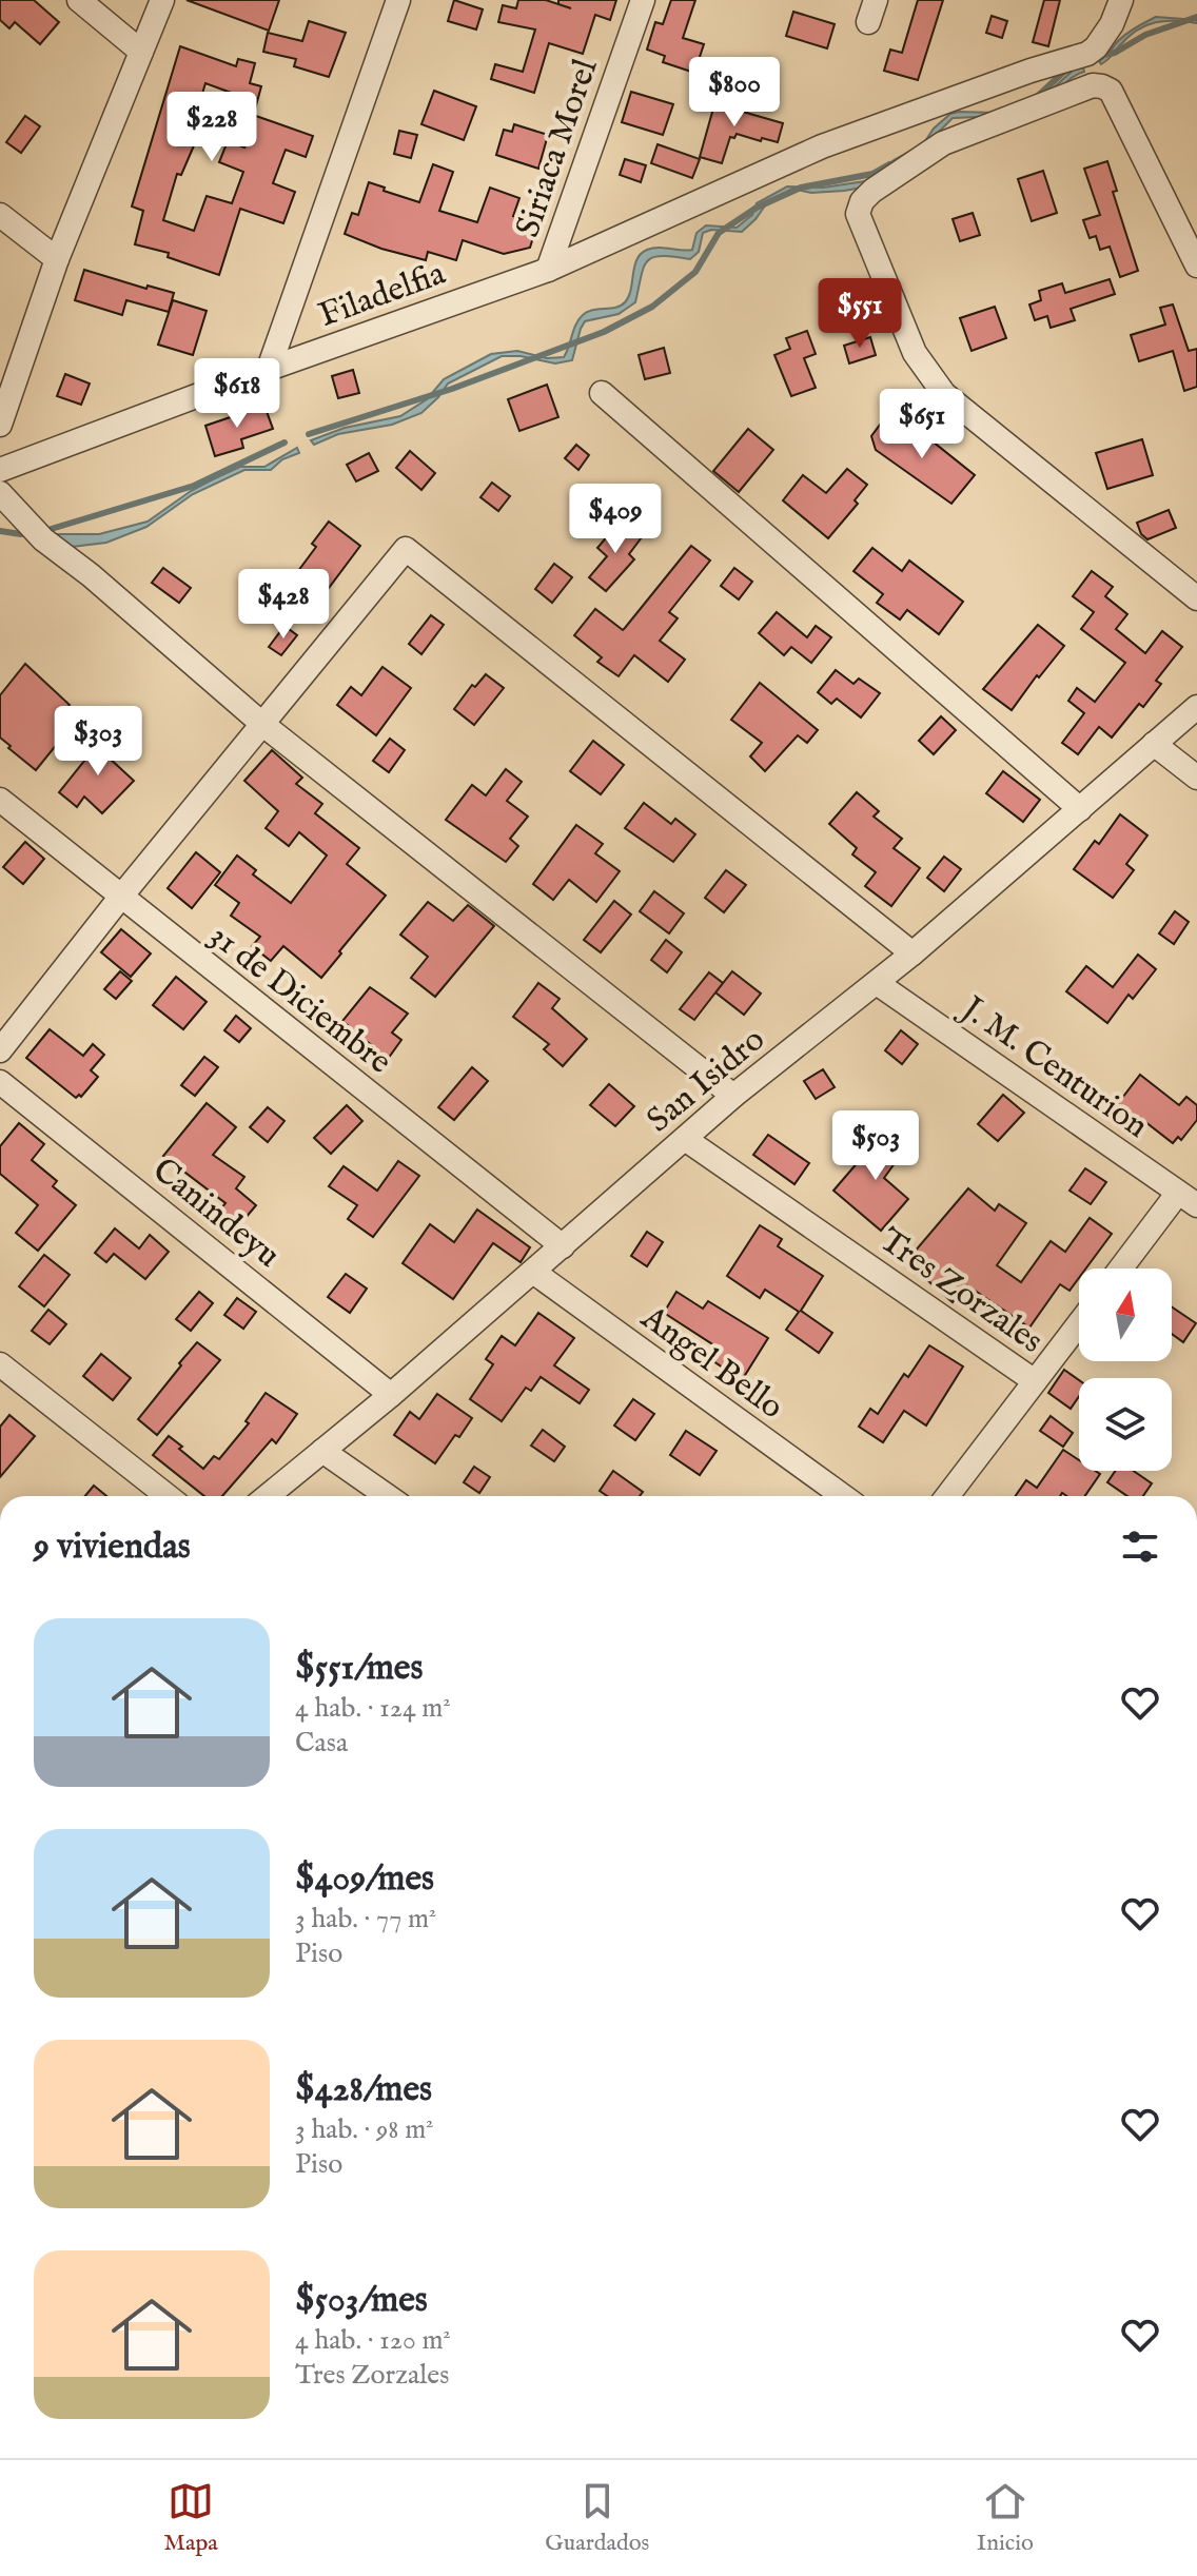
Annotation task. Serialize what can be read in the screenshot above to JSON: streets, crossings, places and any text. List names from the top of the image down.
{
  "streets": {
    "street": [
      "Siriaca Morel",
      "Filadelfia",
      "31 de Diciembre",
      "J. M. Centurion",
      "San Isidro",
      "Canindeyu",
      "Tres Zorzales",
      "Angel Bello"
    ]
  },
  "crossings": [
    ["Siriaca Morel", "Filadelfia"],
    ["31 de Diciembre", "San Isidro"],
    ["J. M. Centurion", "San Isidro"],
    ["San Isidro", "Canindeyu"],
    ["San Isidro", "Tres Zorzales"],
    ["San Isidro", "Angel Bello"]
  ],
  "north": "top",
  "page": {
    "price": [
      "$800",
      "$228",
      "$551",
      "$618",
      "$651",
      "$409",
      "$428",
      "$303",
      "$503"
    ],
    "heading": "9 viviendas",
    "list": [
      {
        "name": "$551/mes",
        "note": "4 hab. · 124 m² · Casa"
      },
      {
        "name": "$409/mes",
        "note": "3 hab. · 77 m² · Piso"
      },
      {
        "name": "$428/mes",
        "note": "3 hab. · 98 m² · Piso"
      },
      {
        "name": "$503/mes",
        "note": "4 hab. · 120 m² · Tres Zorzales"
      }
    ],
    "tabs": ["Mapa", "Guardados", "Inicio"]
  }
}
